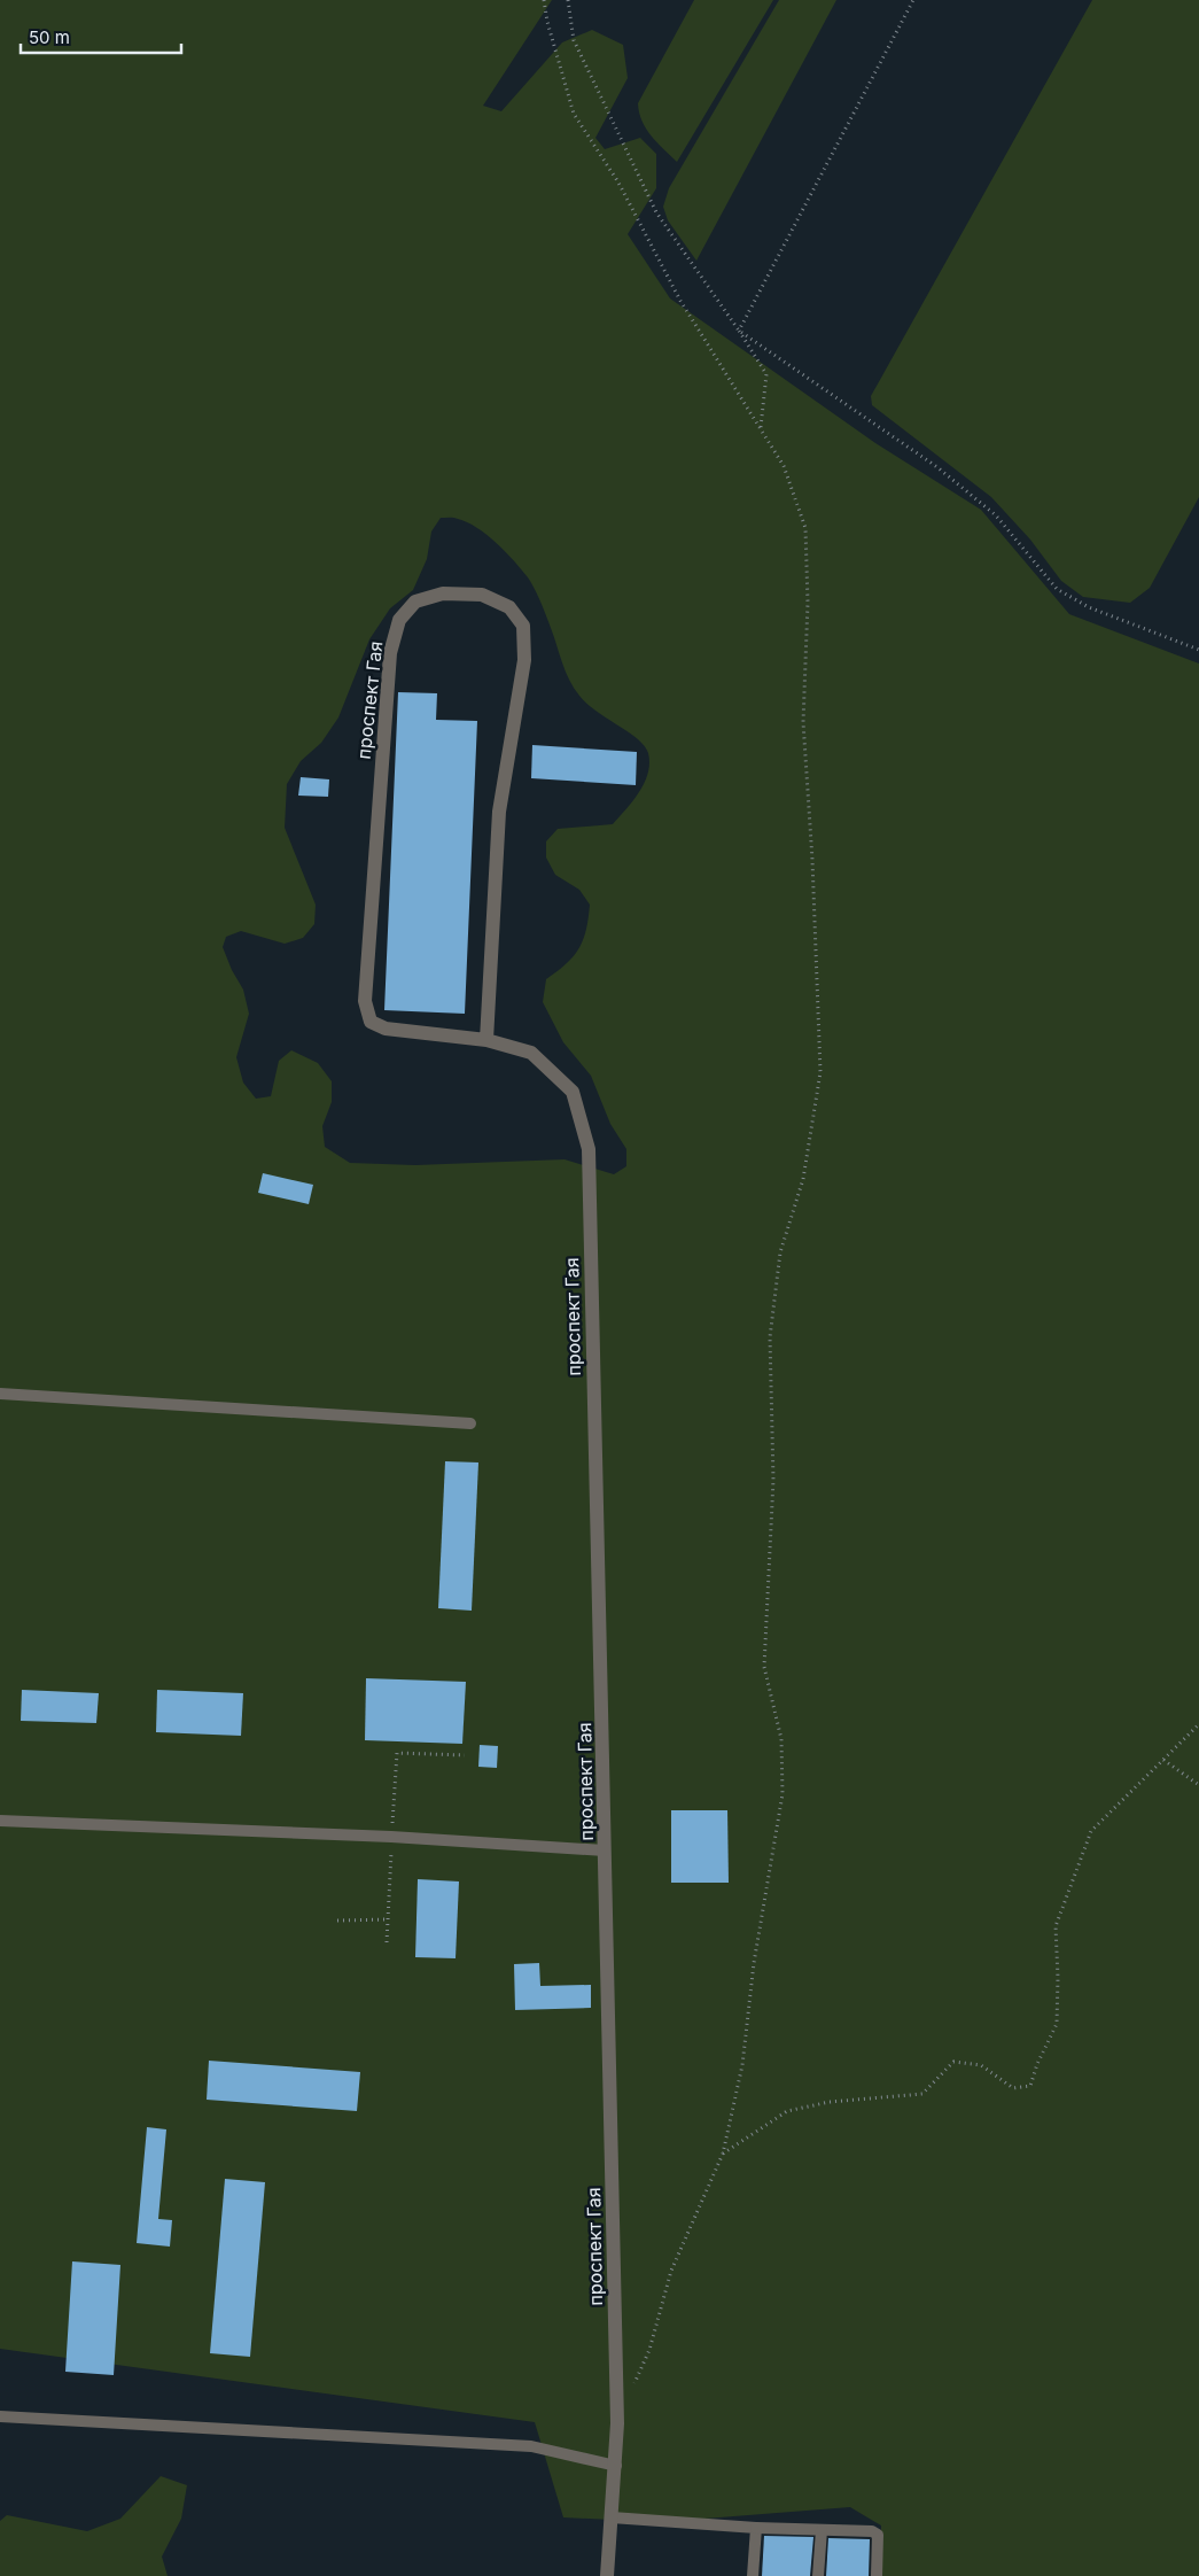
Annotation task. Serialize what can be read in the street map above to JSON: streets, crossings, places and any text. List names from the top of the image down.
{
  "streets": {
    "street": ["проспект Гая"]
  },
  "scale_bar": "50 m"
}
